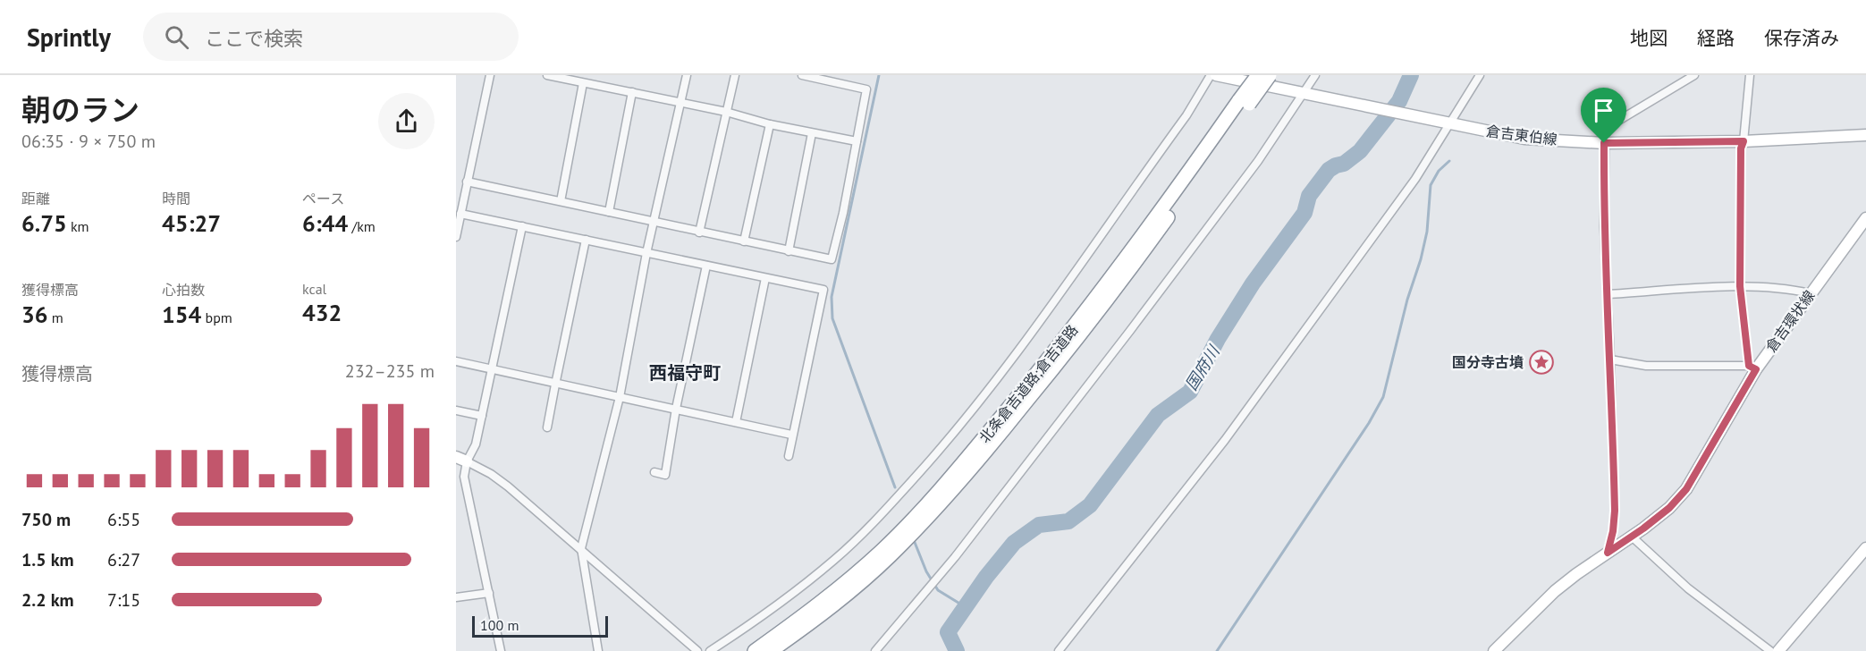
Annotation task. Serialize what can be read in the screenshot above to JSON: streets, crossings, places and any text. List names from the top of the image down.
{
  "streets": {
    "highway": ["北条倉吉道路;倉吉道路"],
    "main road": ["倉吉東伯線", "倉吉環状線"]
  },
  "districts": ["西福守町"],
  "water": ["国府川"],
  "places": {
    "place": ["国分寺古墳"]
  },
  "scale_bar": "100 m",
  "page": {
    "header": "Sprintly",
    "search": "ここで検索",
    "nav": ["地図", "経路", "保存済み"],
    "heading": ["朝のラン", "06:35 · 9 × 750 m"],
    "stats": [
      ["距離", "6.75 km"],
      ["時間", "45:27"],
      ["ペース", "6:44 /km"],
      ["獲得標高", "36 m"],
      ["心拍数", "154 bpm"],
      ["kcal", "432"]
    ],
    "chart": ["獲得標高", "232–235 m"],
    "list": [
      {
        "name": "750 m",
        "note": "6:55"
      },
      {
        "name": "1.5 km",
        "note": "6:27"
      },
      {
        "name": "2.2 km",
        "note": "7:15"
      }
    ],
    "scale": "100 m"
  }
}
